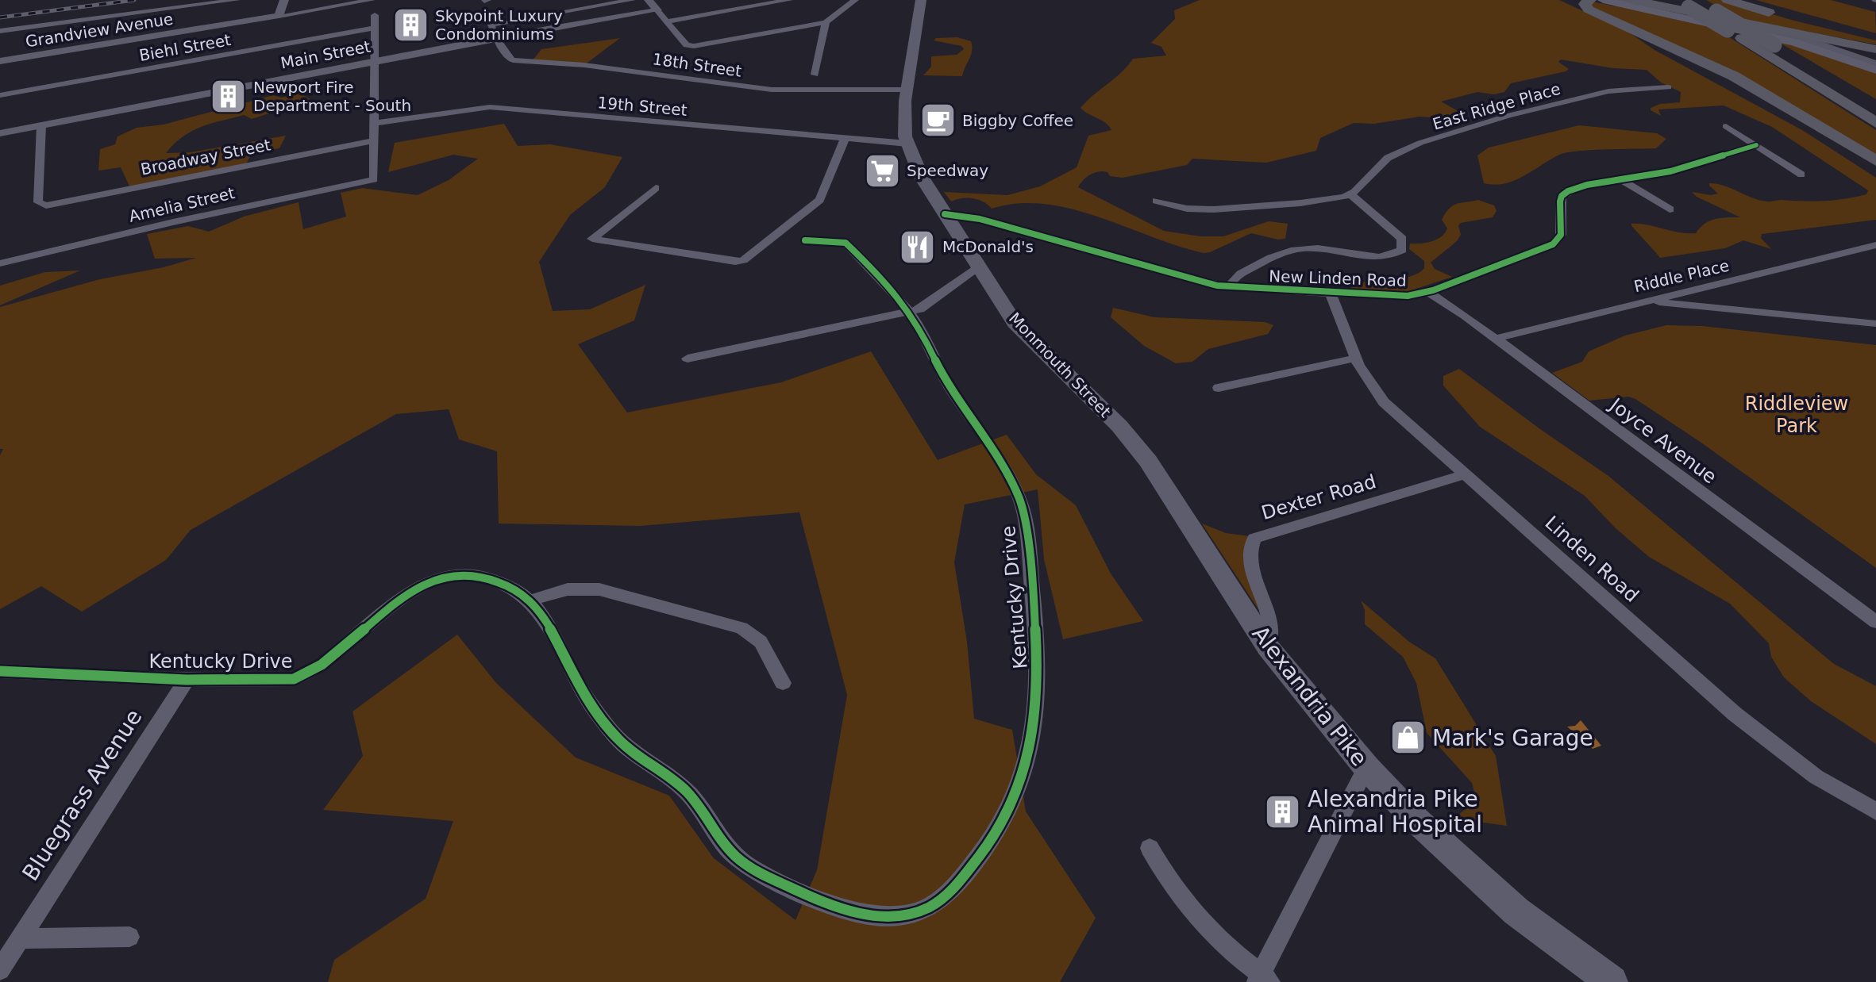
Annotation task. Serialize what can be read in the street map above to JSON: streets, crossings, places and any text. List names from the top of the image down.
{
  "streets": {
    "main road": ["Monmouth Street", "Alexandria Pike"],
    "street": [
      "Grandview Avenue",
      "Biehl Street",
      "Main Street",
      "18th Street",
      "19th Street",
      "East Ridge Place",
      "Broadway Street",
      "Amelia Street",
      "Riddle Place",
      "New Linden Road",
      "Joyce Avenue",
      "Dexter Road",
      "Linden Road",
      "Kentucky Drive",
      "Bluegrass Avenue"
    ]
  },
  "crossings": [
    ["Main Street", "18th Street"],
    ["Main Street", "Broadway Street"],
    ["18th Street", "Monmouth Street"],
    ["19th Street", "Monmouth Street"],
    ["Broadway Street", "Amelia Street"],
    ["Riddle Place", "Joyce Avenue"],
    ["New Linden Road", "Monmouth Street"],
    ["New Linden Road", "Joyce Avenue"],
    ["New Linden Road", "Linden Road"],
    ["Monmouth Street", "Alexandria Pike"],
    ["Dexter Road", "Linden Road"],
    ["Dexter Road", "Alexandria Pike"],
    ["Kentucky Drive", "Bluegrass Avenue"]
  ],
  "parks": ["Riddleview Park"],
  "places": {
    "building": ["Skypoint Luxury Condominiums", "Newport Fire Department - South", "Alexandria Pike Animal Hospital"],
    "cafe": ["Biggby Coffee"],
    "supermarket": ["Speedway"],
    "restaurant": ["McDonald's"],
    "shop": ["Mark's Garage"]
  }
}
